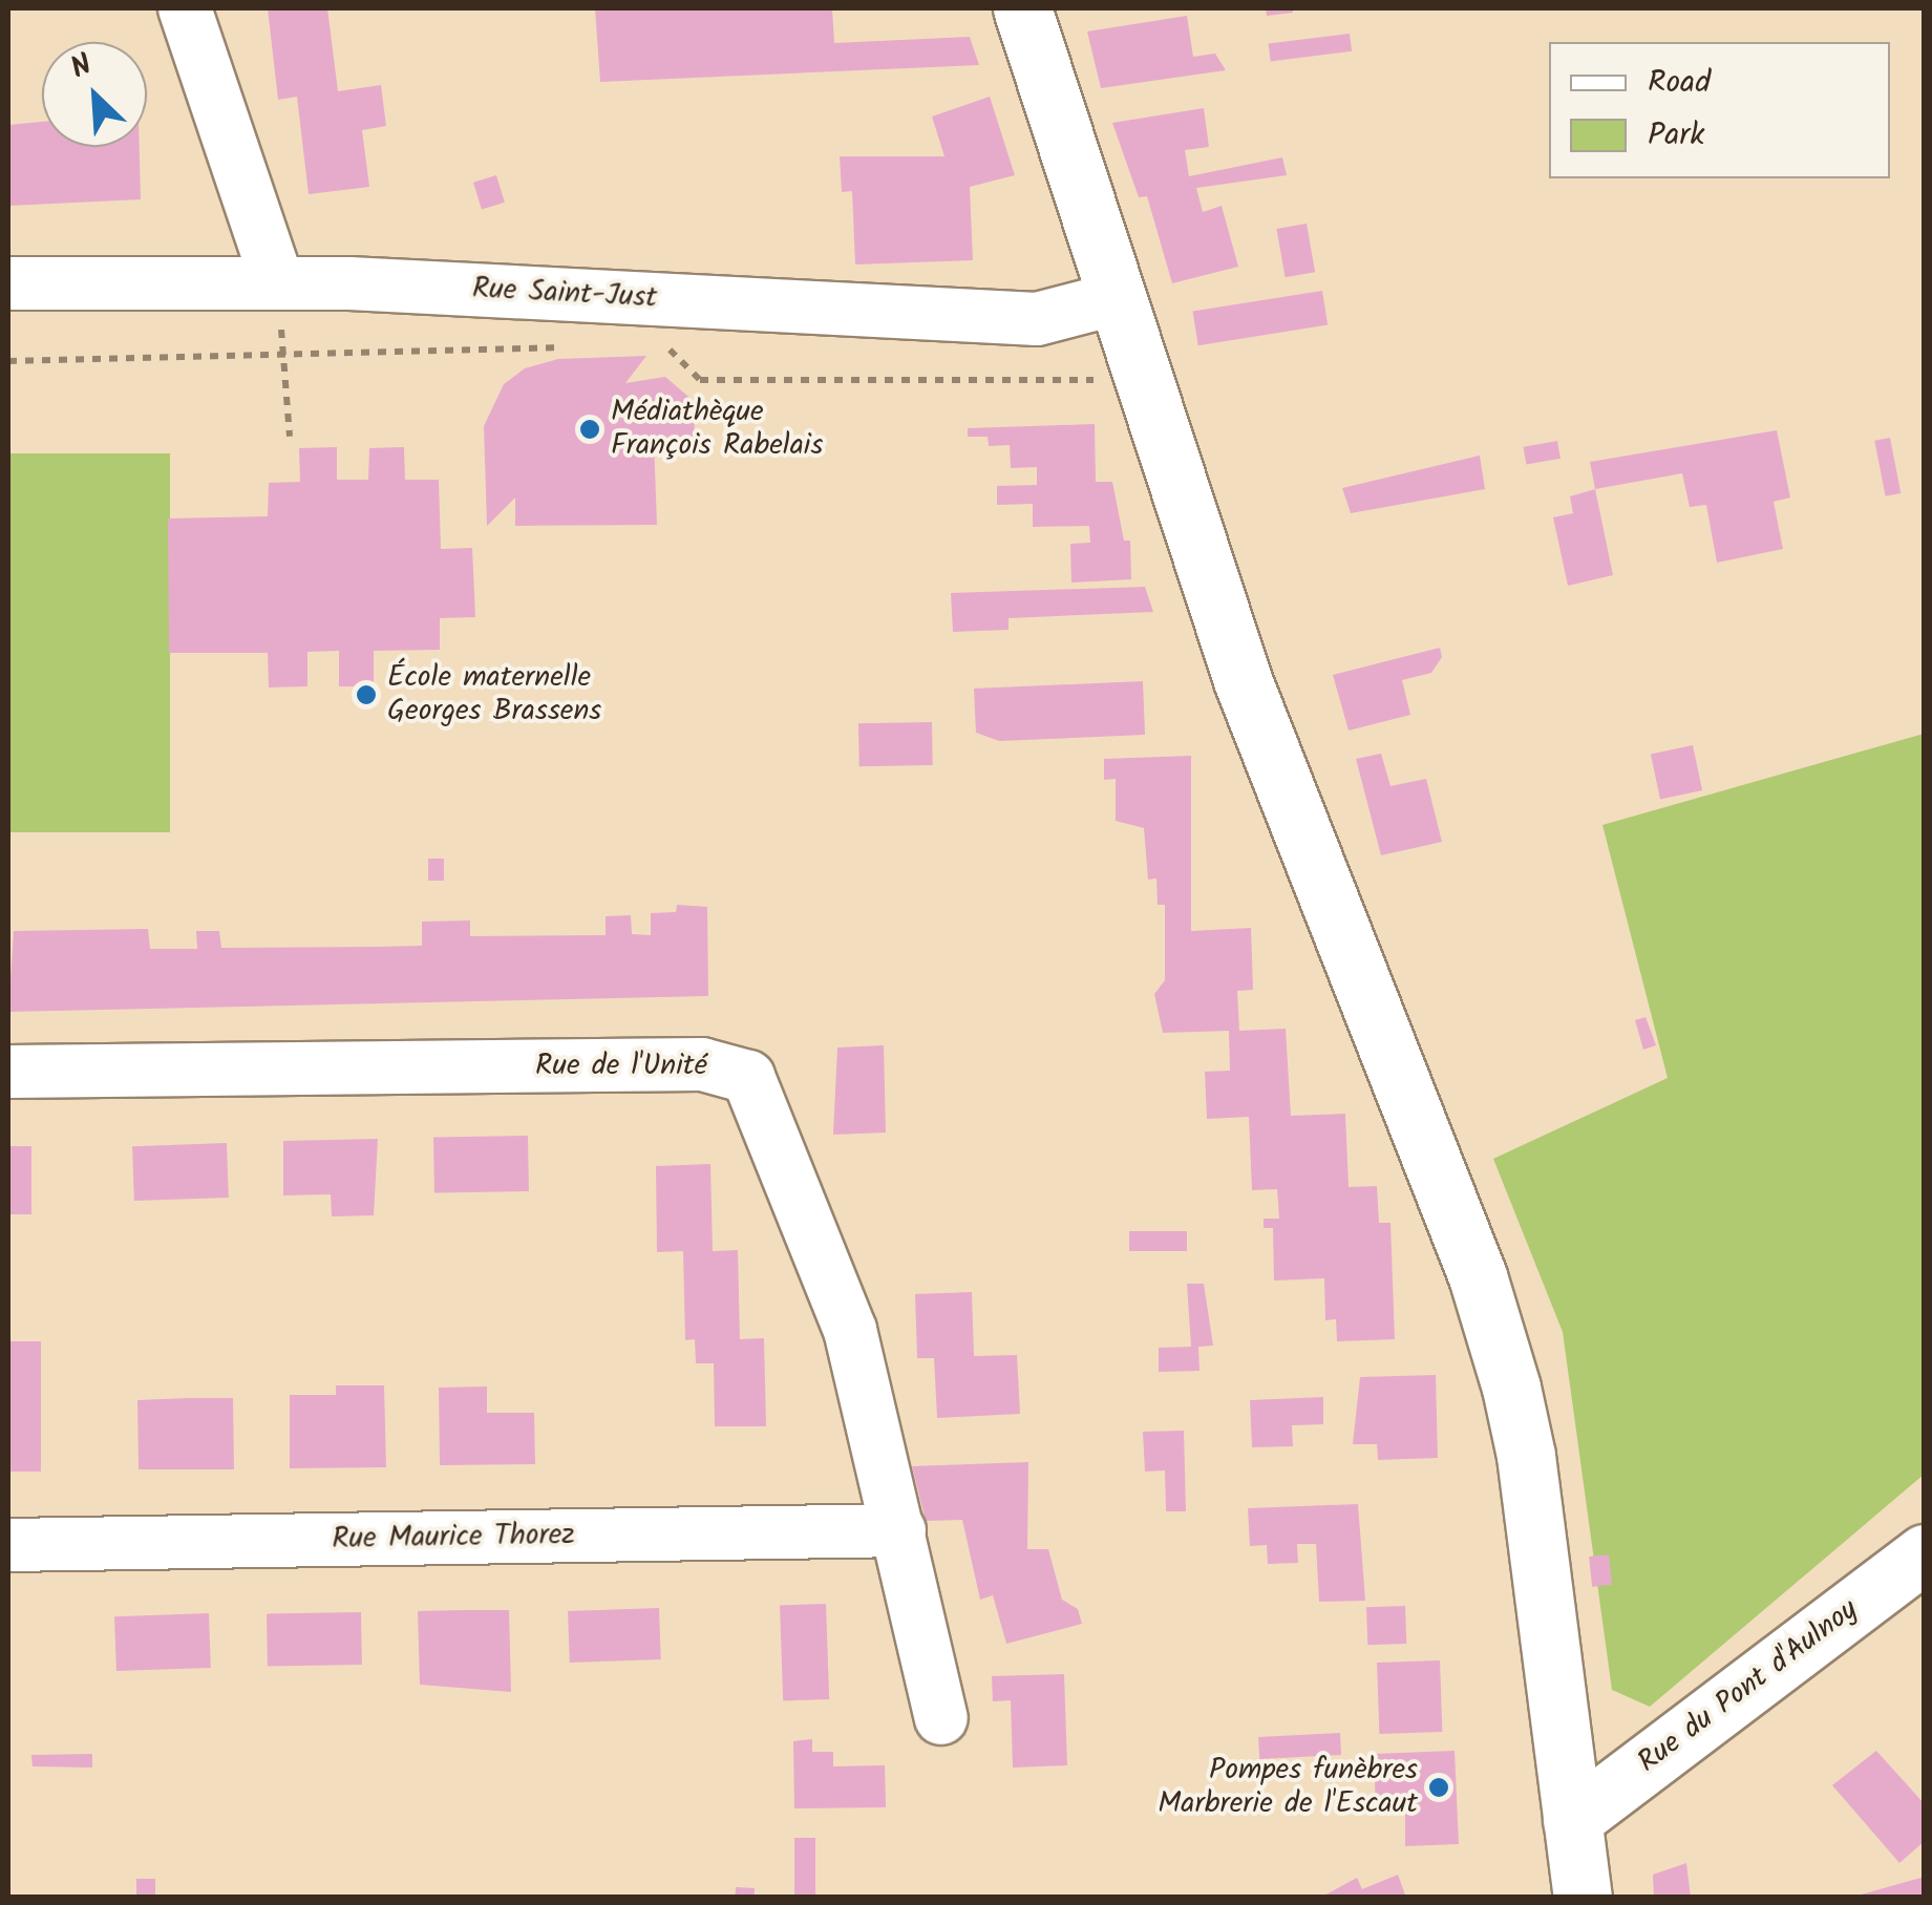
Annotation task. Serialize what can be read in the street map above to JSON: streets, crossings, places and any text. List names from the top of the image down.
{
  "streets": {
    "street": [
      "Rue Saint-Just",
      "Rue de l'Unité",
      "Rue Maurice Thorez",
      "Rue du Pont d'Aulnoy"
    ]
  },
  "crossings": [
    ["Rue de l'Unité", "Rue Maurice Thorez"]
  ],
  "places": ["Médiathèque François Rabelais", "École maternelle Georges Brassens", "Pompes funèbres Marbrerie de l'Escaut"],
  "legend": ["Road", "Park"],
  "north": "top left"
}
